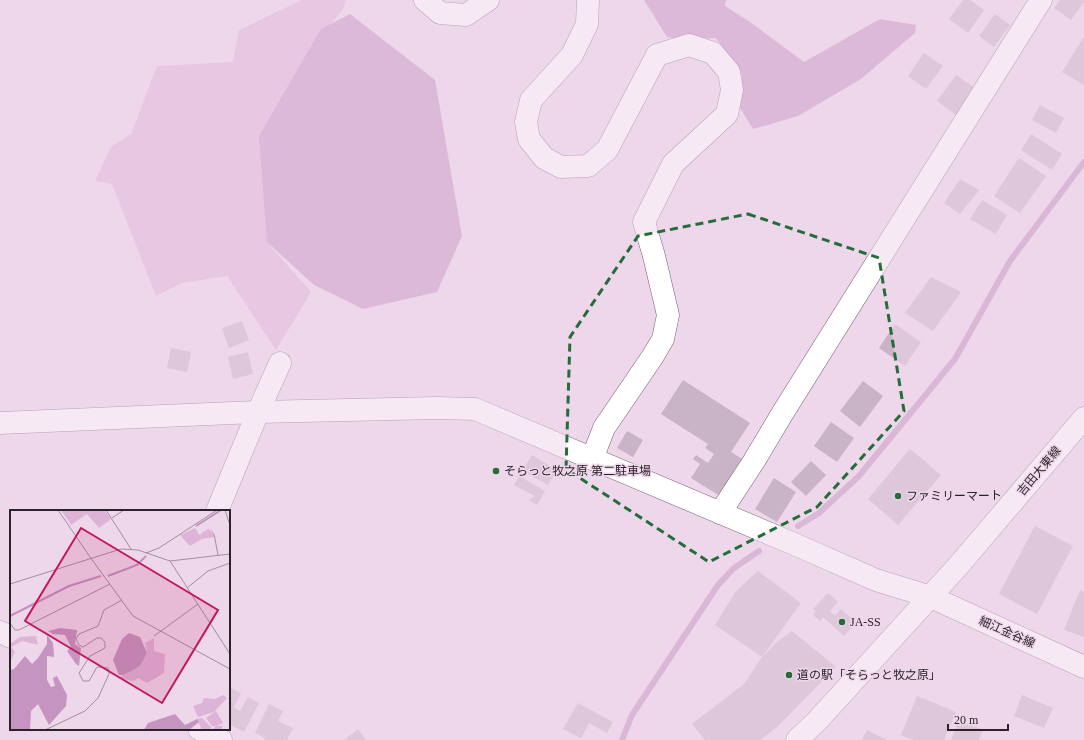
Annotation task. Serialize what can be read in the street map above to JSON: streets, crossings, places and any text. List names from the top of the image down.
{
  "streets": {
    "street": ["吉田大東線", "細江金谷線"]
  },
  "crossings": [
    ["吉田大東線", "細江金谷線"]
  ],
  "places": [
    "そらっと牧之原 第二駐車場",
    "ファミリーマート",
    "JA-SS",
    "道の駅「そらっと牧之原」"
  ],
  "scale_bar": "20 m"
}
